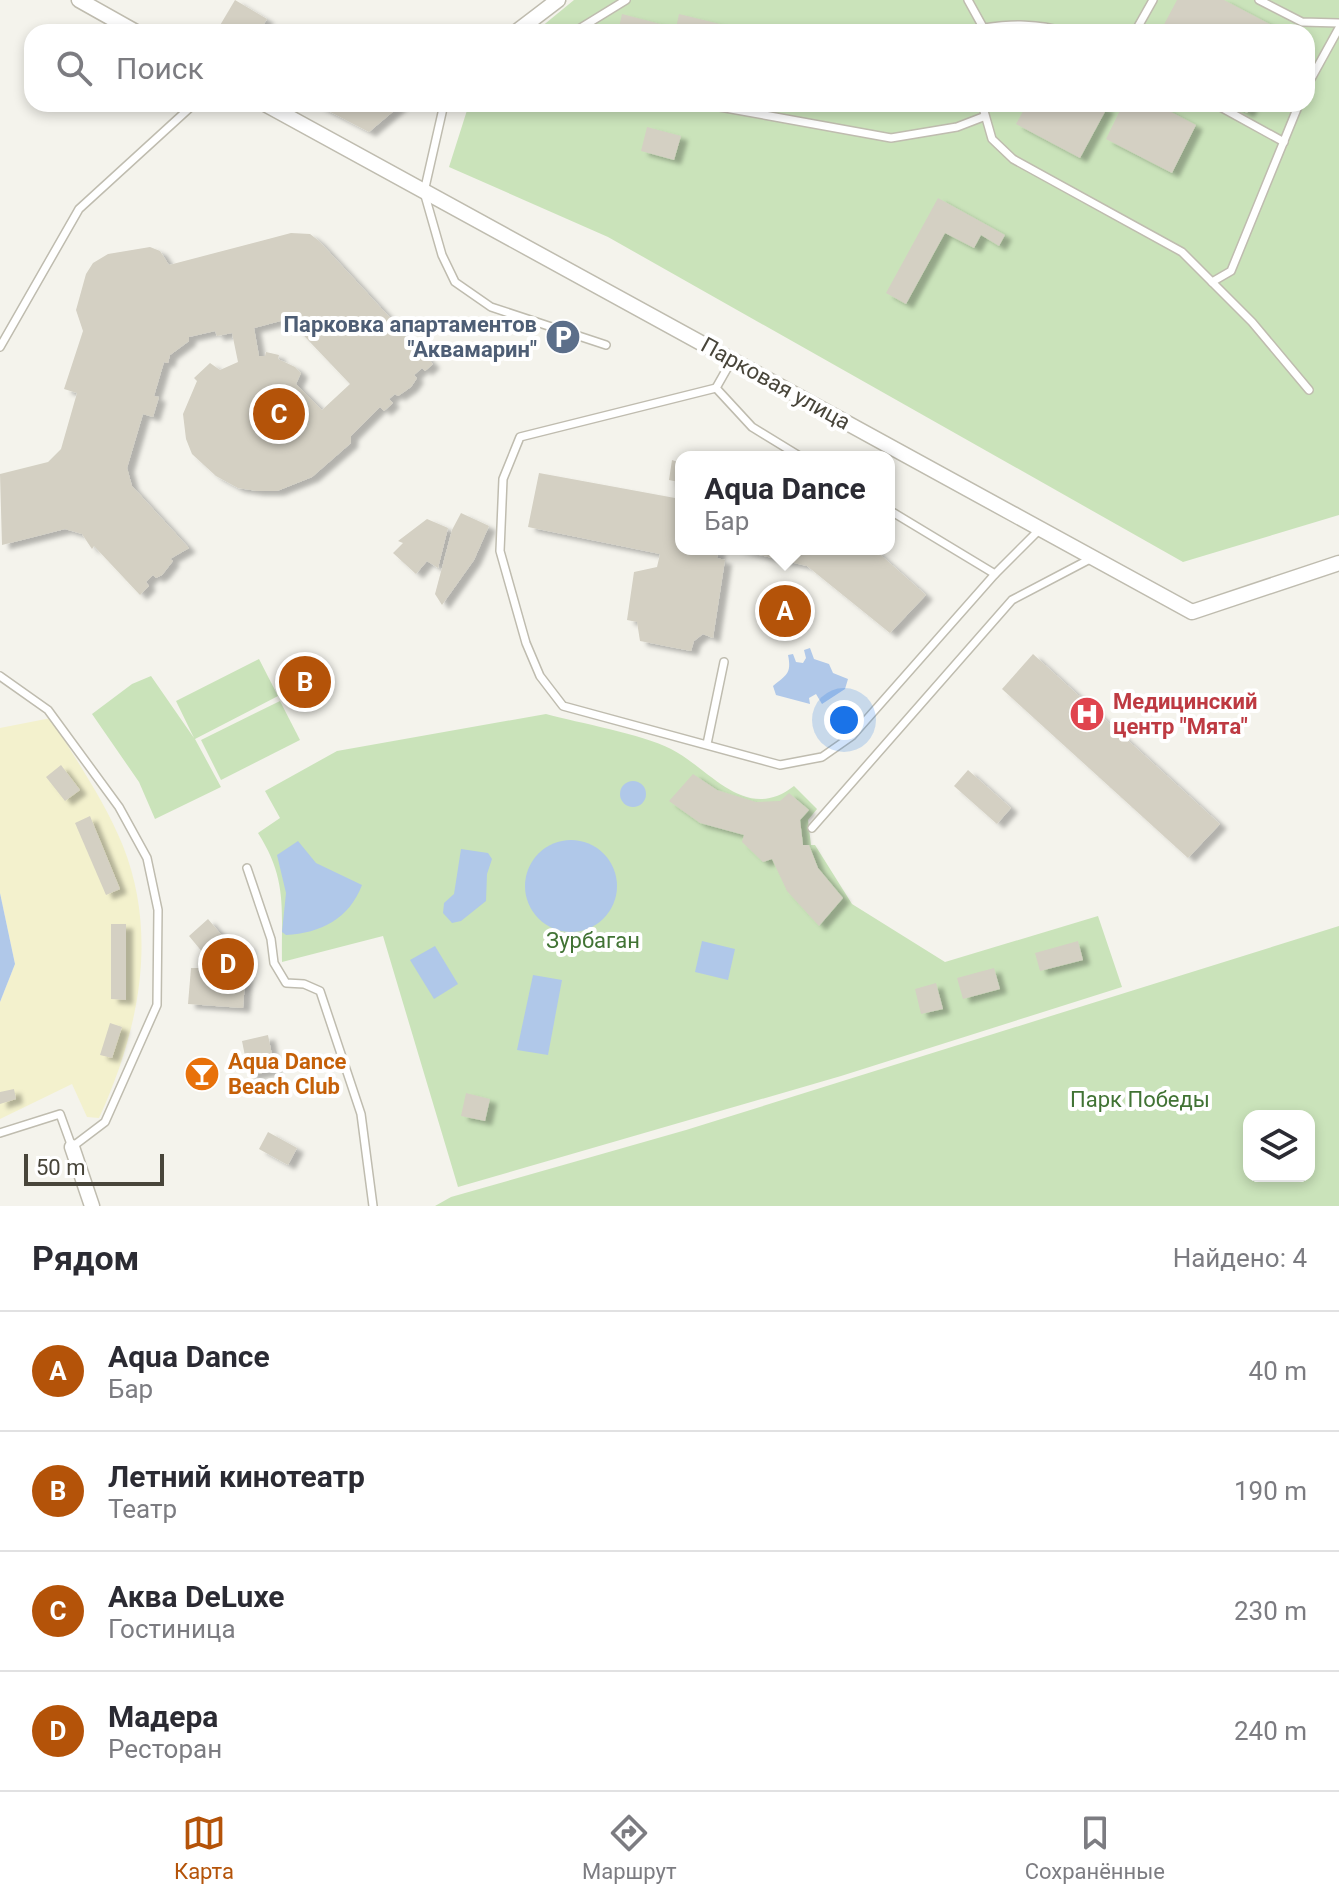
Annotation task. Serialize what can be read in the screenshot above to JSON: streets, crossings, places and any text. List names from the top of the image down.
{
  "streets": {
    "street": ["Парковая улица"]
  },
  "parks": ["Зурбаган", "Парк Победы"],
  "places": {
    "parking": ["Парковка апартаментов \"Аквамарин\""],
    "hospital": ["Медицинский центр \"Мята\""],
    "bar": ["Aqua Dance Beach Club"]
  },
  "scale_bar": "50 m",
  "page": {
    "search": "Поиск",
    "pins": [
      "C",
      "A",
      "B",
      "D"
    ],
    "popup": ["Aqua Dance", "Бар"],
    "scale": "50 m",
    "heading": ["Рядом", "Найдено: 4"],
    "list": [
      {
        "mark": "A",
        "name": "Aqua Dance",
        "note": "Бар",
        "value": "40 m"
      },
      {
        "mark": "B",
        "name": "Летний кинотеатр",
        "note": "Театр",
        "value": "190 m"
      },
      {
        "mark": "C",
        "name": "Аква DeLuxe",
        "note": "Гостиница",
        "value": "230 m"
      },
      {
        "mark": "D",
        "name": "Мадера",
        "note": "Ресторан",
        "value": "240 m"
      }
    ],
    "nav": ["Карта", "Маршрут", "Сохранённые"]
  }
}
